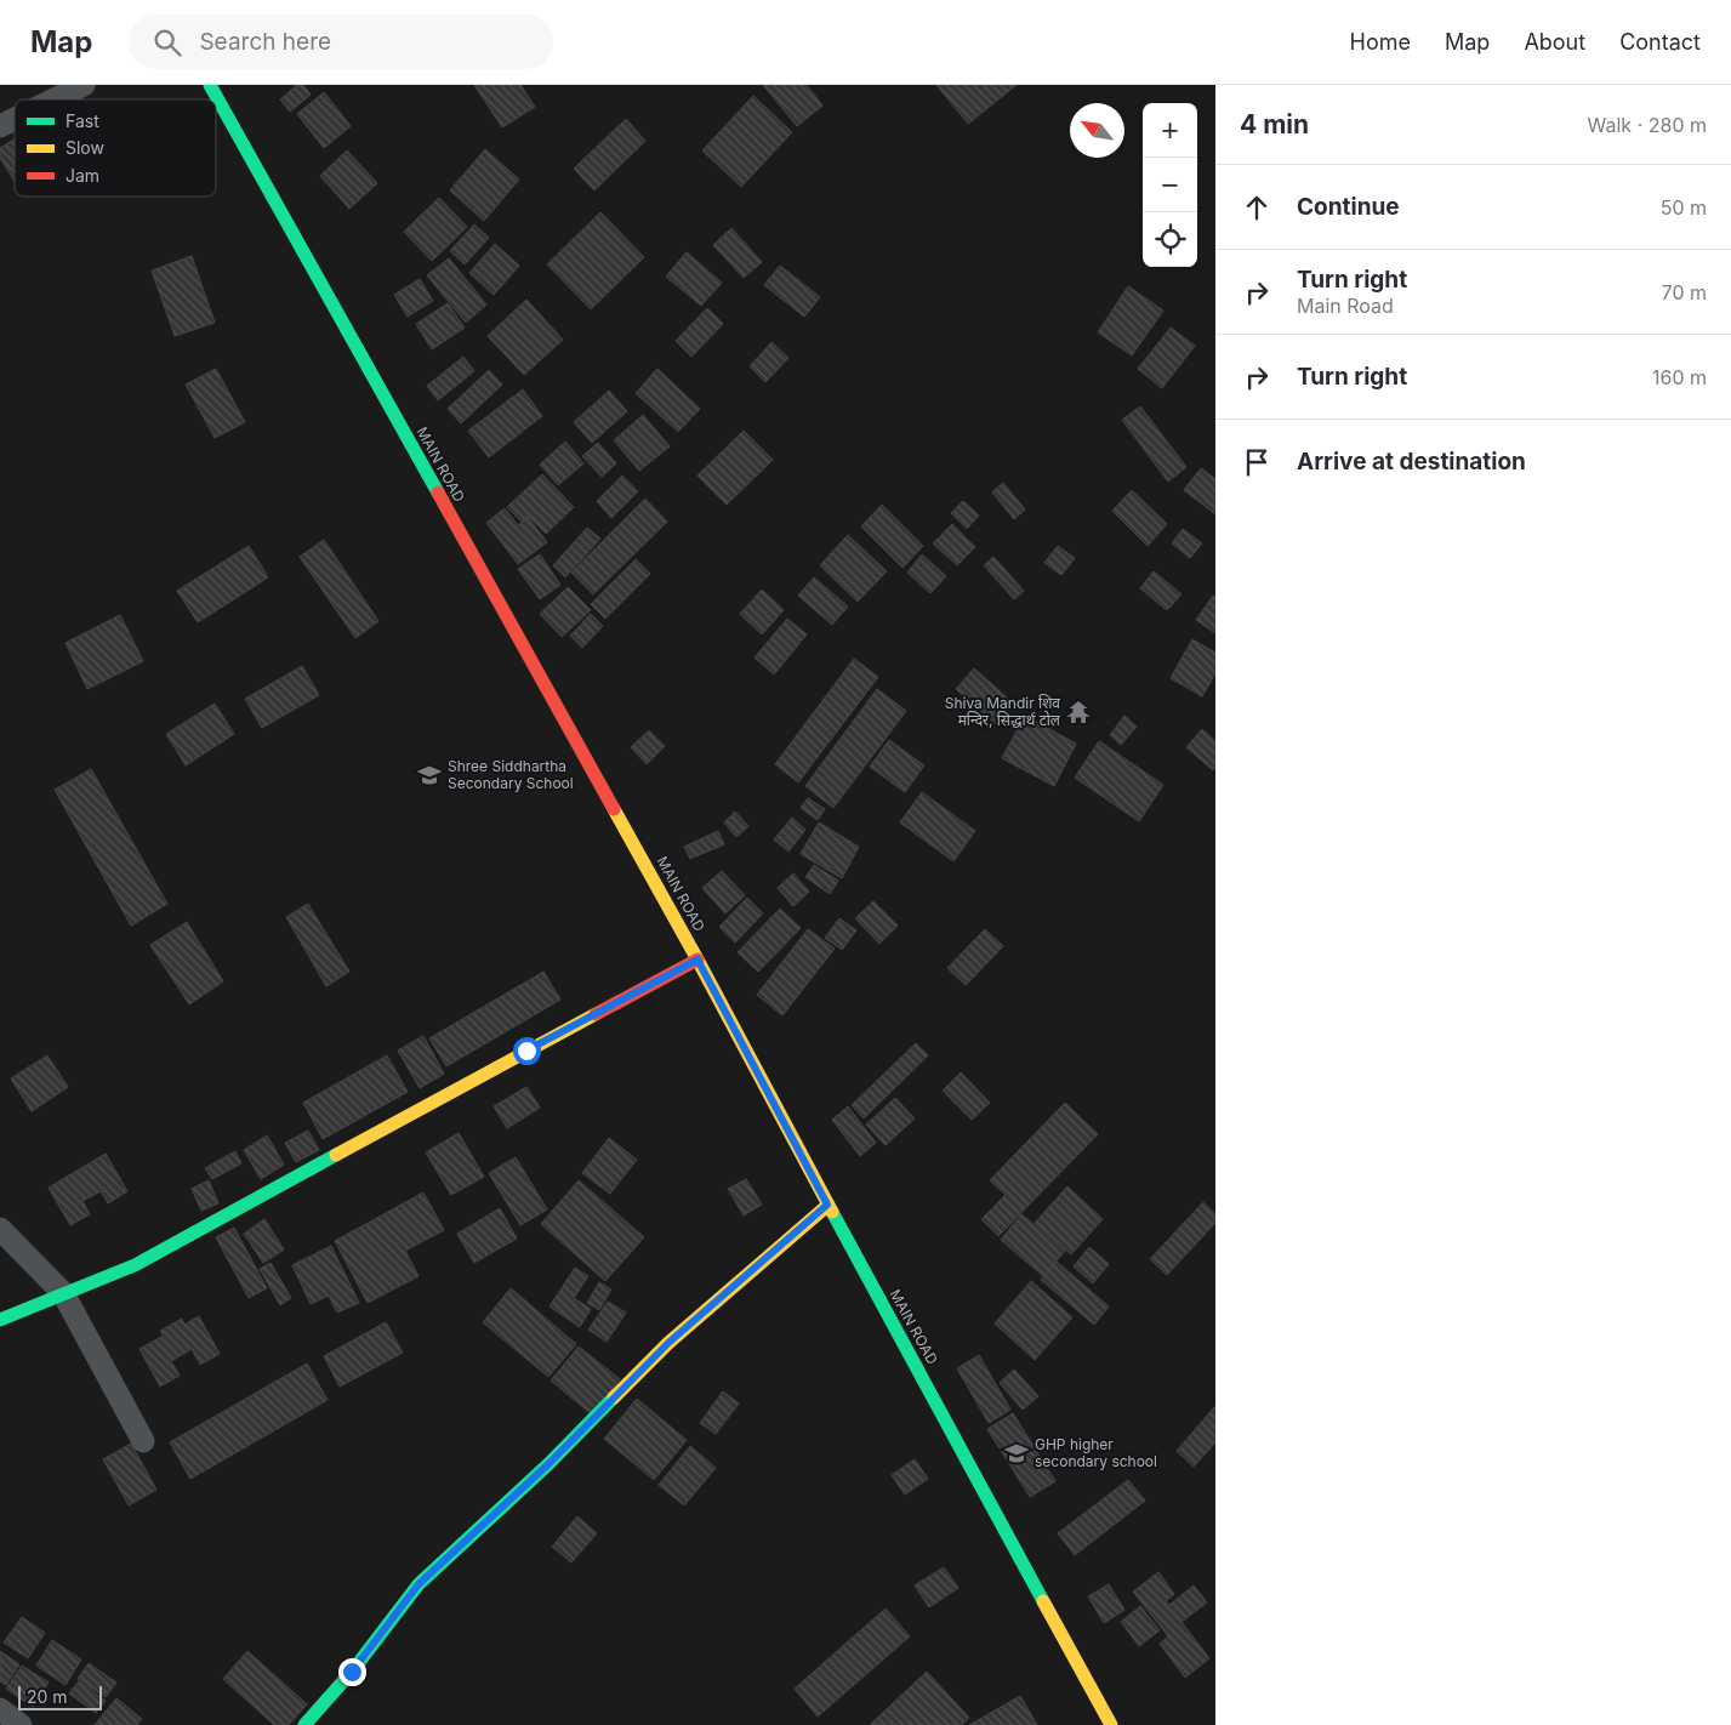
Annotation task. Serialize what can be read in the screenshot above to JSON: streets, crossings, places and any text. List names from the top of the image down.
{
  "streets": {
    "main road": ["MAIN ROAD"]
  },
  "places": {
    "temple": ["Shiva Mandir शिव मन्दिर, सिद्धार्थ टोल"],
    "school or university": ["Shree Siddhartha Secondary School", "GHP higher secondary school"]
  },
  "legend": ["Fast", "Slow", "Jam"],
  "scale_bar": "20 m",
  "north": "top left",
  "page": {
    "header": "Map",
    "search": "Search here",
    "nav": [
      "Home",
      "Map",
      "About",
      "Contact"
    ],
    "heading": ["4 min", "Walk · 280 m"],
    "map_buttons": ["+", "−"],
    "list": [
      ["Continue", "50 m"],
      ["Turn right", "Main Road", "70 m"],
      ["Turn right", "160 m"],
      "Arrive at destination"
    ],
    "scale": "20 m"
  }
}
